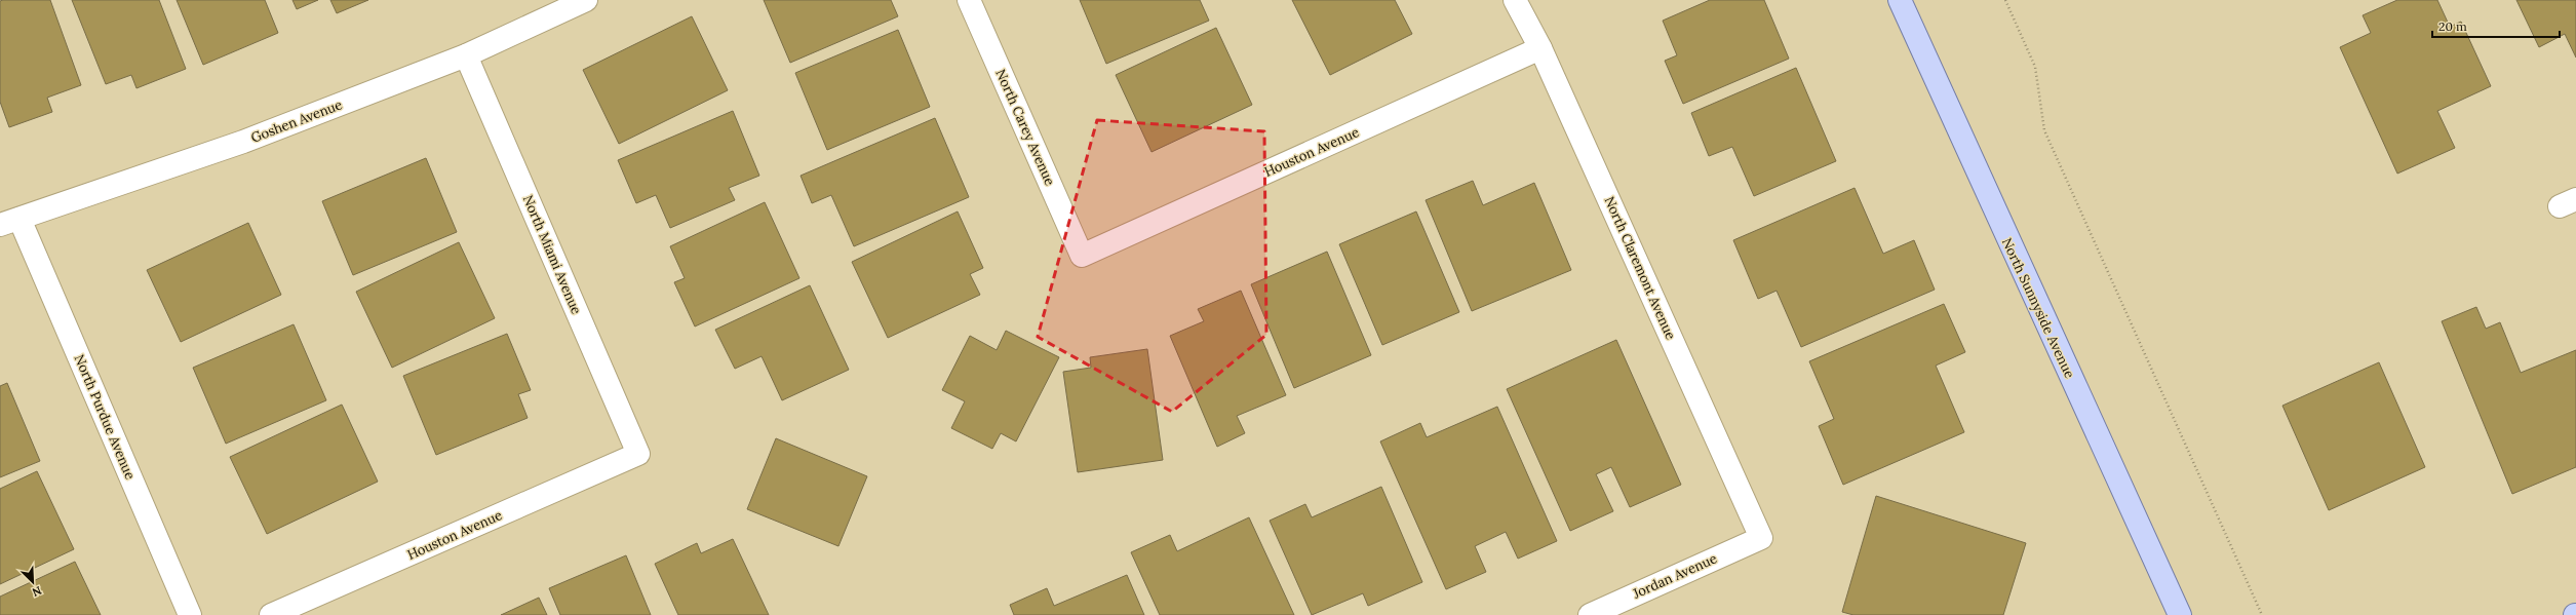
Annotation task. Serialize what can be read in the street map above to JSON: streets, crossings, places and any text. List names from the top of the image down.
{
  "streets": {
    "main road": ["North Sunnyside Avenue"],
    "street": [
      "Goshen Avenue",
      "North Carey Avenue",
      "Houston Avenue",
      "North Miami Avenue",
      "North Claremont Avenue",
      "North Purdue Avenue",
      "Jordan Avenue"
    ]
  },
  "crossings": [
    ["Goshen Avenue", "North Miami Avenue"],
    ["Goshen Avenue", "North Purdue Avenue"],
    ["North Carey Avenue", "Houston Avenue"],
    ["Houston Avenue", "North Miami Avenue"],
    ["Houston Avenue", "North Claremont Avenue"],
    ["North Claremont Avenue", "Jordan Avenue"]
  ],
  "scale_bar": "20 m",
  "north": "bottom right"
}
